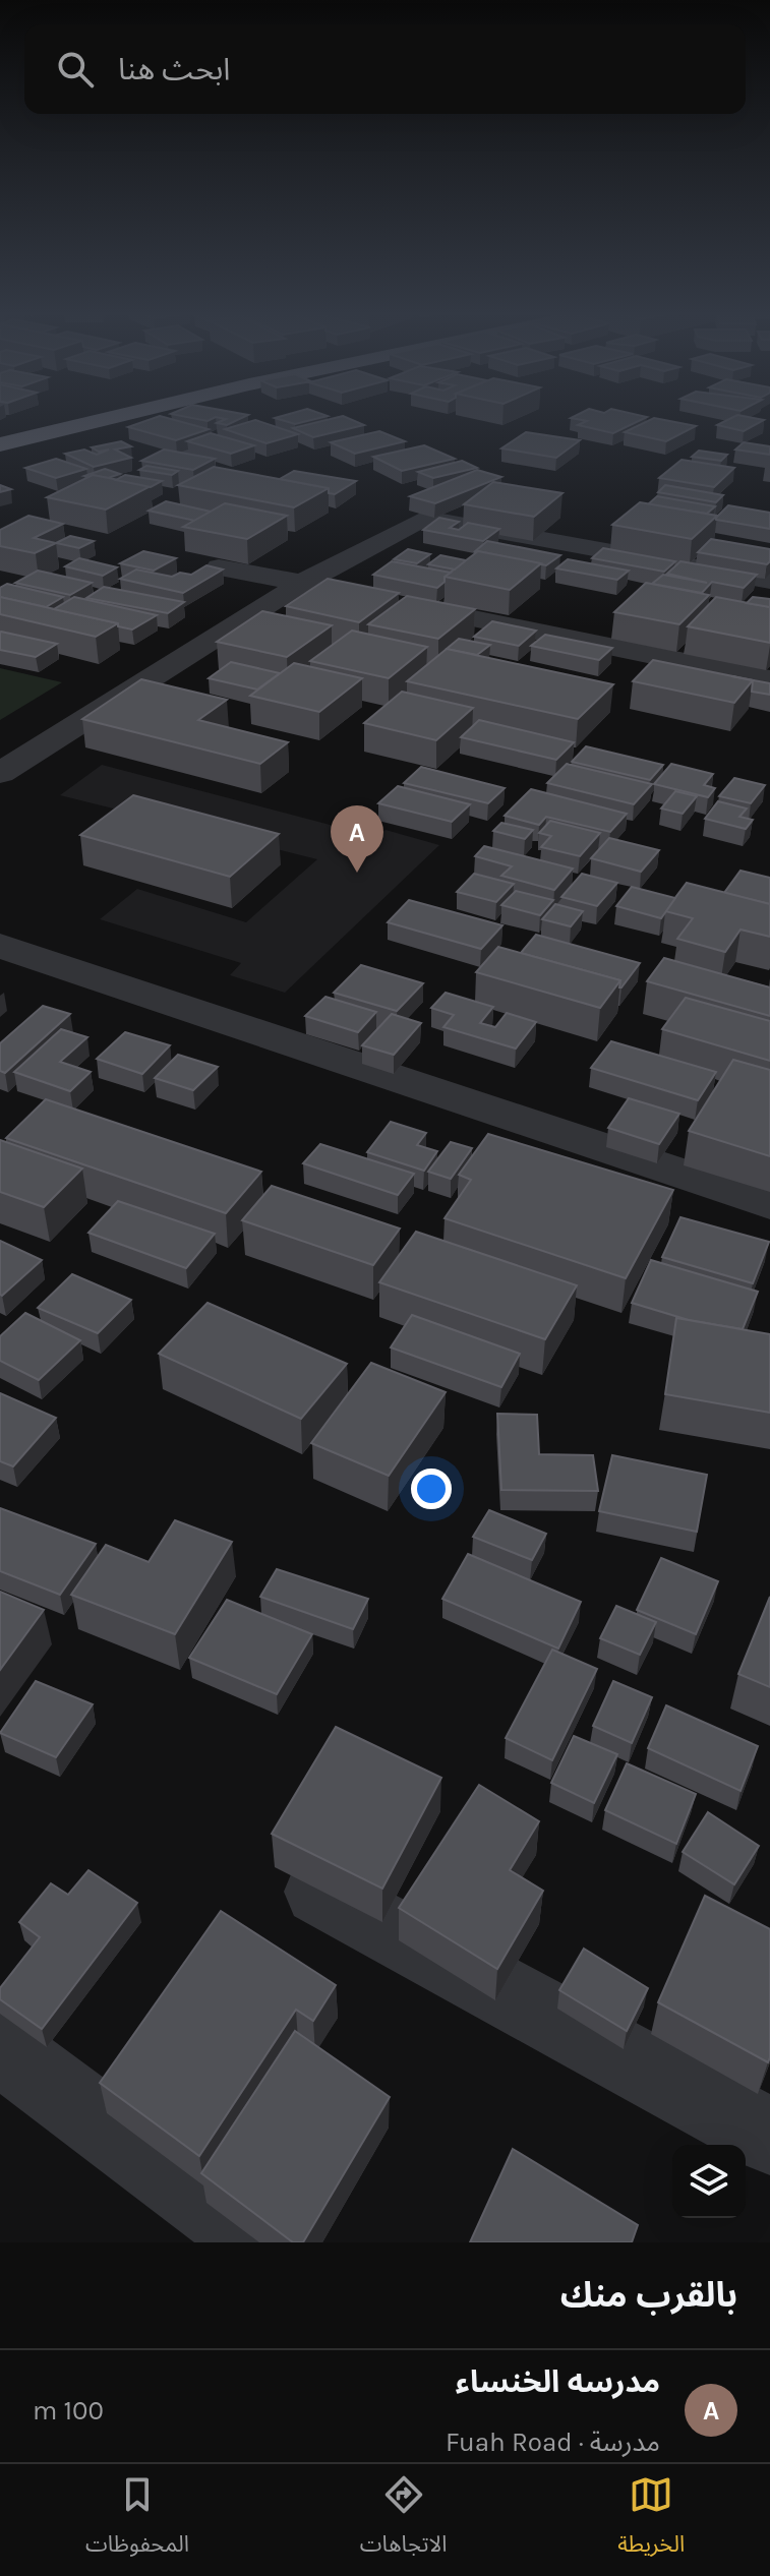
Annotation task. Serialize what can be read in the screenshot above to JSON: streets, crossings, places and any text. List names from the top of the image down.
{
  "page": {
    "search": "ابحث هنا",
    "pins": "A",
    "heading": "بالقرب منك",
    "list": [
      {
        "mark": "A",
        "name": "مدرسه الخنساء",
        "note": "مدرسة · Fuah Road",
        "value": "100 m"
      }
    ],
    "nav": ["الخريطة", "الاتجاهات", "المحفوظات"]
  }
}
